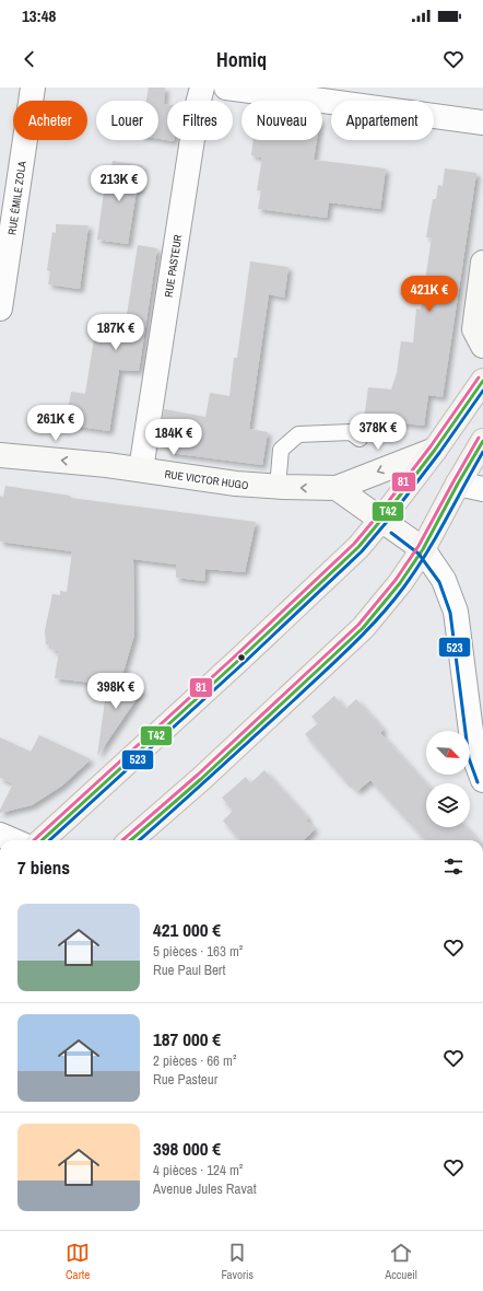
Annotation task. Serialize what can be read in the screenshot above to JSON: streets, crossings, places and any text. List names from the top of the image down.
{
  "streets": {
    "main road": ["RUE VICTOR HUGO"],
    "street": ["RUE ÉMILE ZOLA", "RUE PASTEUR"]
  },
  "crossings": [
    ["RUE PASTEUR", "RUE VICTOR HUGO"]
  ],
  "one_way": ["RUE VICTOR HUGO"],
  "lines": ["transit line 81", "transit line T42", "transit line 523"],
  "north": "bottom right",
  "page": {
    "status": "13:48",
    "header": "Homiq",
    "chip": [
      "Acheter",
      "Louer",
      "Filtres",
      "Nouveau",
      "Appartement"
    ],
    "price": [
      "213K €",
      "421K €",
      "187K €",
      "261K €",
      "378K €",
      "184K €",
      "398K €"
    ],
    "heading": "7 biens",
    "list": [
      {
        "name": "421 000 €",
        "note": "5 pièces · 163 m² · Rue Paul Bert"
      },
      {
        "name": "187 000 €",
        "note": "2 pièces · 66 m² · Rue Pasteur"
      },
      {
        "name": "398 000 €",
        "note": "4 pièces · 124 m² · Avenue Jules Ravat"
      }
    ],
    "tabs": ["Carte", "Favoris", "Accueil"]
  }
}
